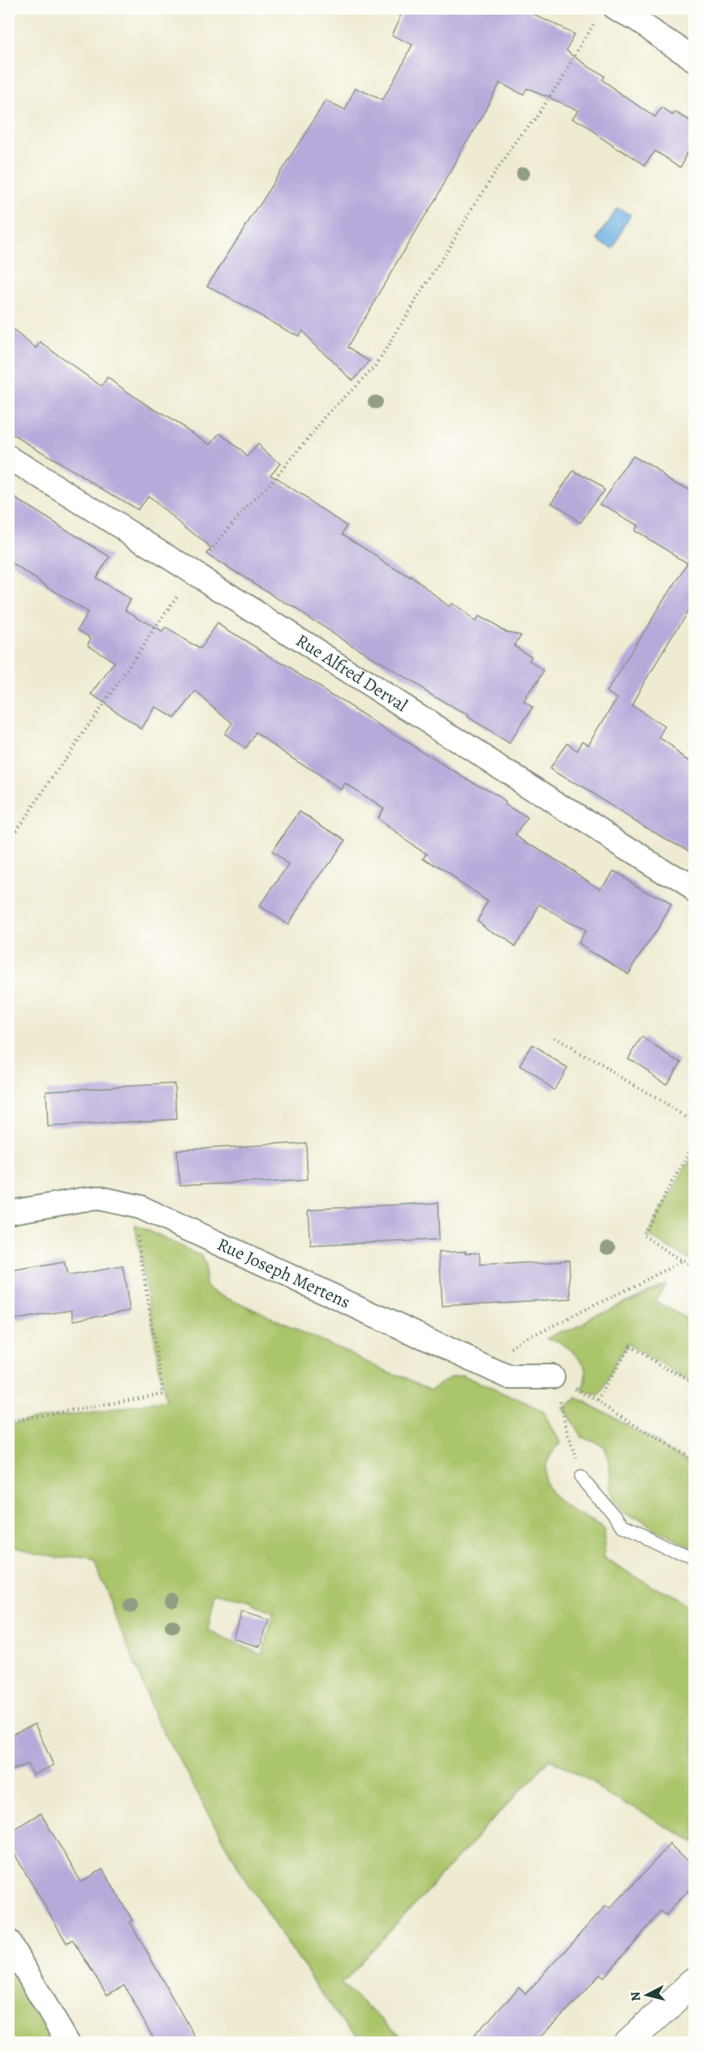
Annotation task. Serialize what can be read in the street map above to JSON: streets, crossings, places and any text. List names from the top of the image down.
{
  "streets": {
    "street": ["Rue Alfred Derval", "Rue Joseph Mertens"]
  },
  "north": "left"
}
